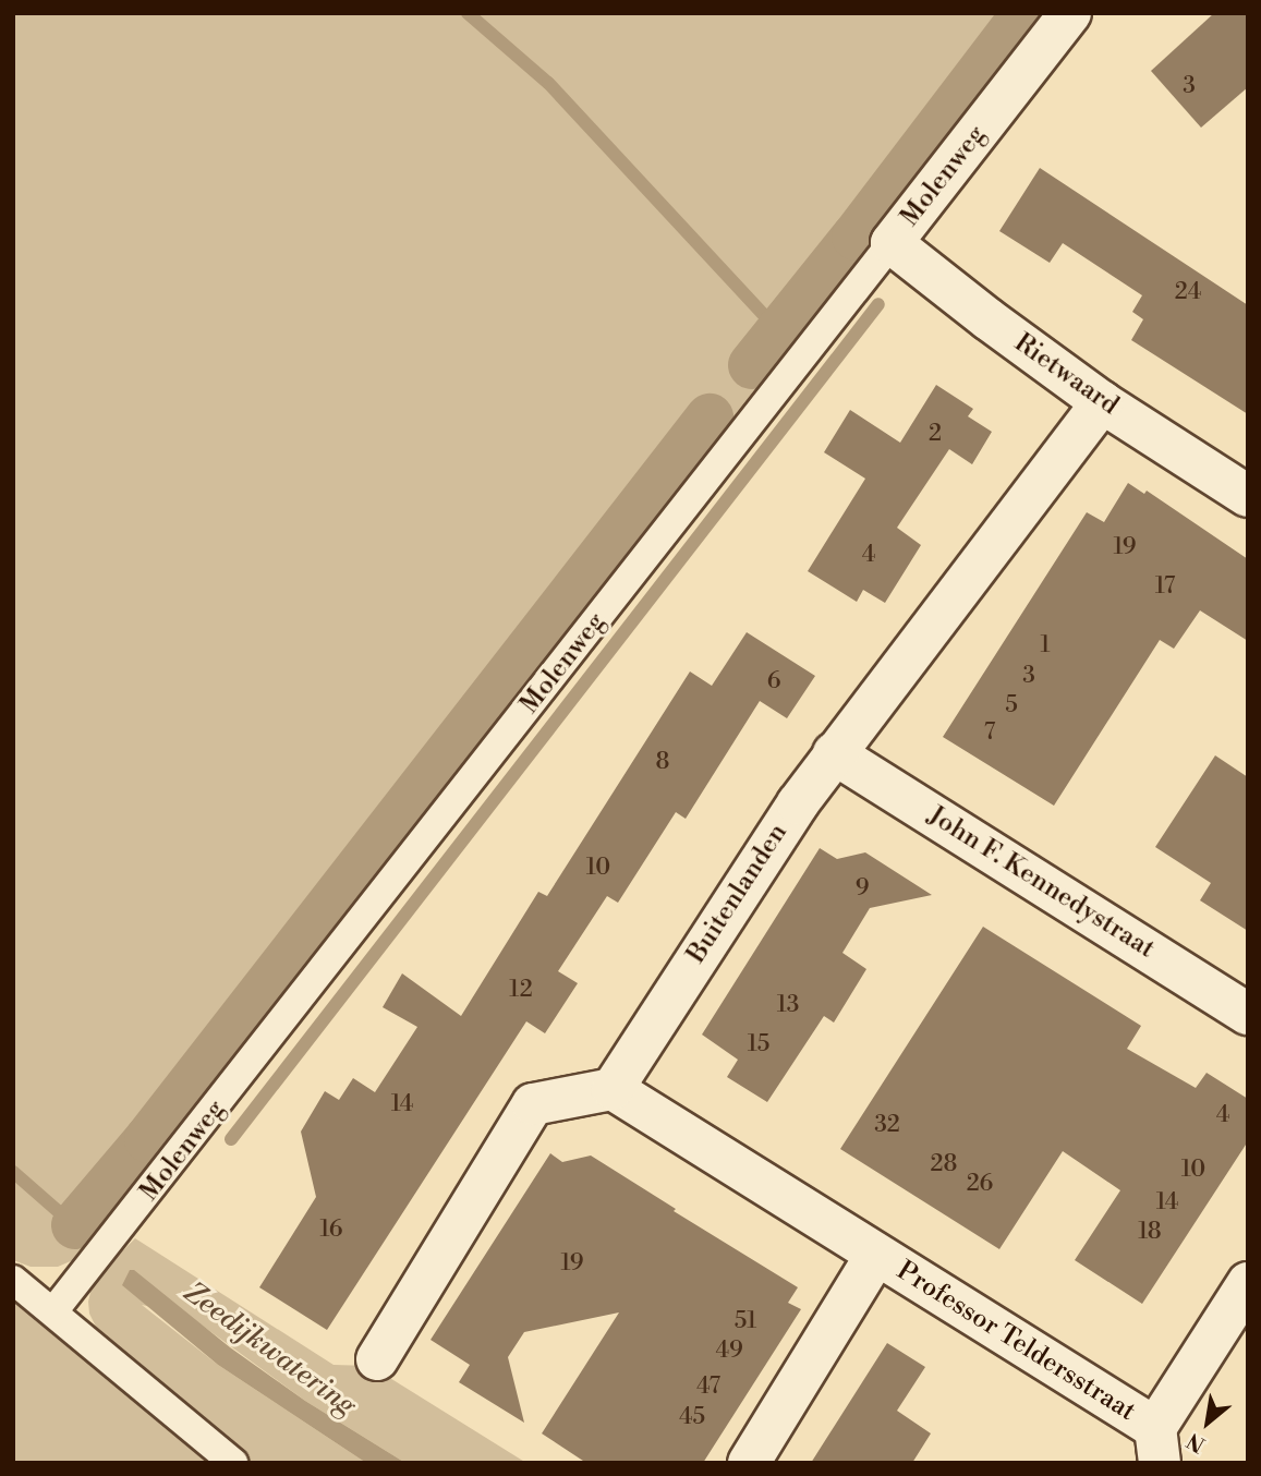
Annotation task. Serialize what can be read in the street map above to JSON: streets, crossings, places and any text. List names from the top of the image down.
{
  "streets": {
    "street": [
      "Molenweg",
      "Rietwaard",
      "John F. Kennedystraat",
      "Buitenlanden",
      "Professor Teldersstraat"
    ]
  },
  "crossings": [
    ["Molenweg", "Rietwaard"],
    ["Rietwaard", "Buitenlanden"],
    ["John F. Kennedystraat", "Buitenlanden"],
    ["Buitenlanden", "Professor Teldersstraat"]
  ],
  "water": ["Zeedijkwatering"],
  "house_numbers": [
    "3",
    "24",
    "2",
    "19",
    "4",
    "17",
    "1",
    "3",
    "6",
    "5",
    "7",
    "8",
    "10",
    "9",
    "12",
    "13",
    "15",
    "14",
    "4",
    "32",
    "28",
    "10",
    "26",
    "14",
    "16",
    "18",
    "19",
    "51",
    "49",
    "47",
    "45"
  ],
  "north": "bottom left"
}
